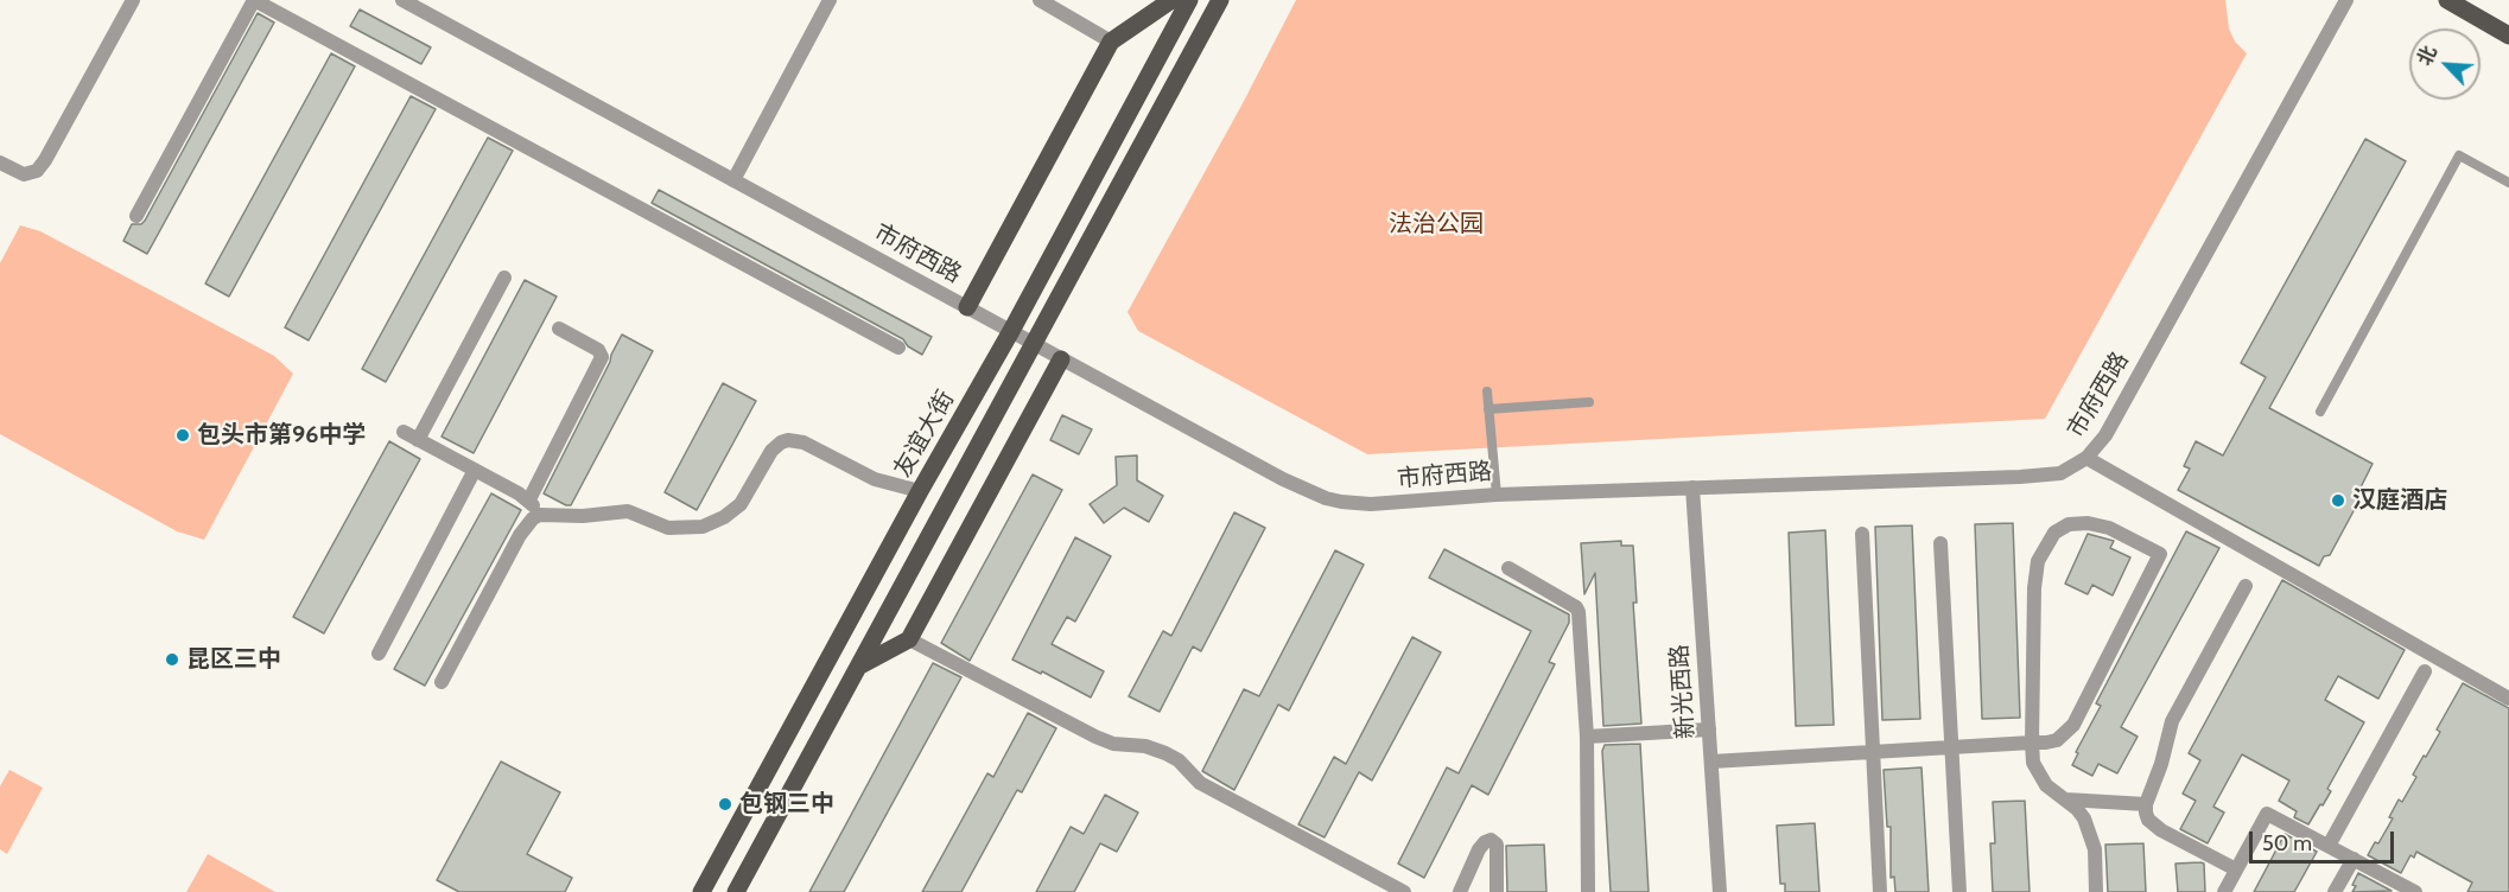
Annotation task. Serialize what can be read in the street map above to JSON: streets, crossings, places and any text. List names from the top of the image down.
{
  "streets": {
    "main road": ["友谊大街"],
    "street": ["市府西路", "新光西路"]
  },
  "crossings": [
    ["市府西路", "友谊大街"],
    ["市府西路", "新光西路"]
  ],
  "parks": ["法治公园"],
  "places": [
    "包头市第96中学",
    "汉庭酒店",
    "昆区三中",
    "包钢三中"
  ],
  "scale_bar": "50 m",
  "north": "top left"
}
